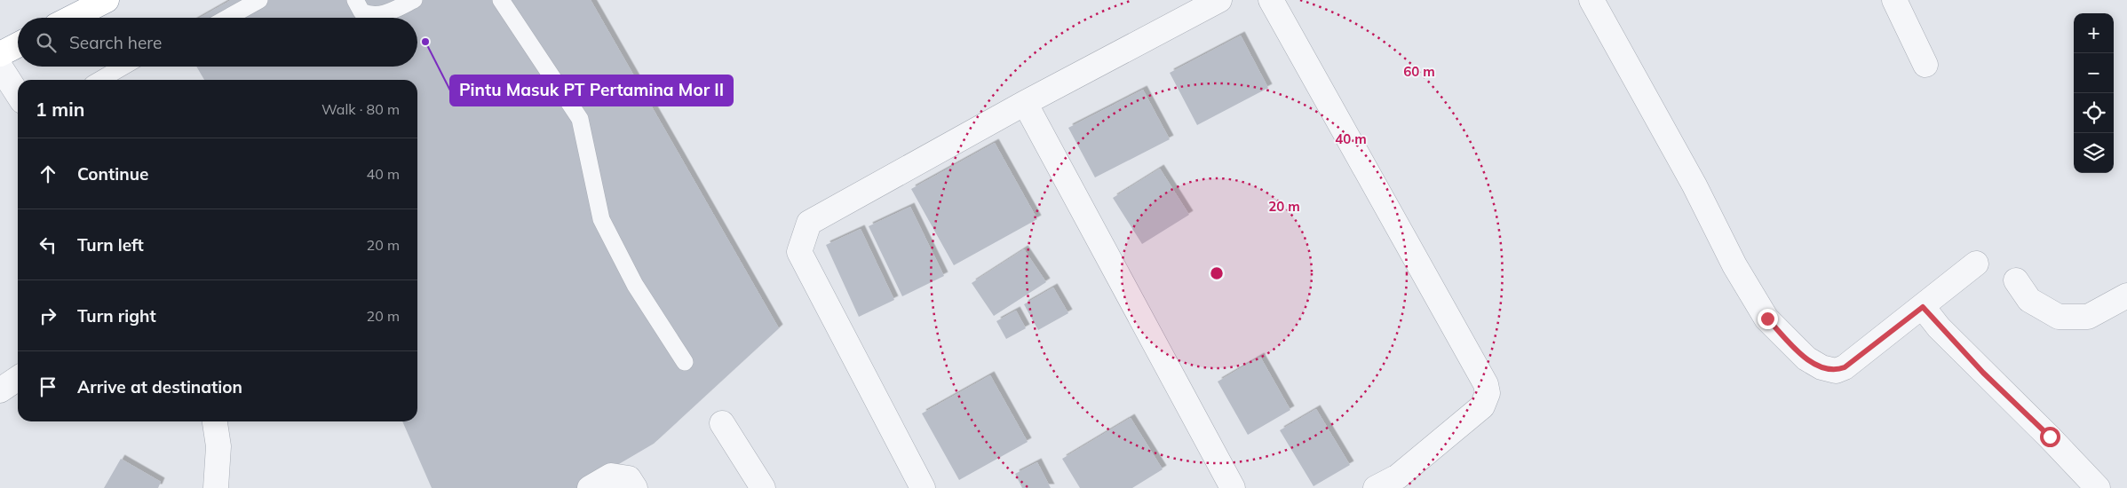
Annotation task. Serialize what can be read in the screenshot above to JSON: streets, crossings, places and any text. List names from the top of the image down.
{
  "places": ["Pintu Masuk PT Pertamina Mor II"],
  "page": {
    "map_buttons": ["+", "−"],
    "search": "Search here",
    "heading": ["1 min", "Walk · 80 m"],
    "list": [
      ["Continue", "40 m"],
      ["Turn left", "20 m"],
      ["Turn right", "20 m"],
      "Arrive at destination"
    ]
  },
  "rings": ["60 m", "40 m", "20 m"]
}
